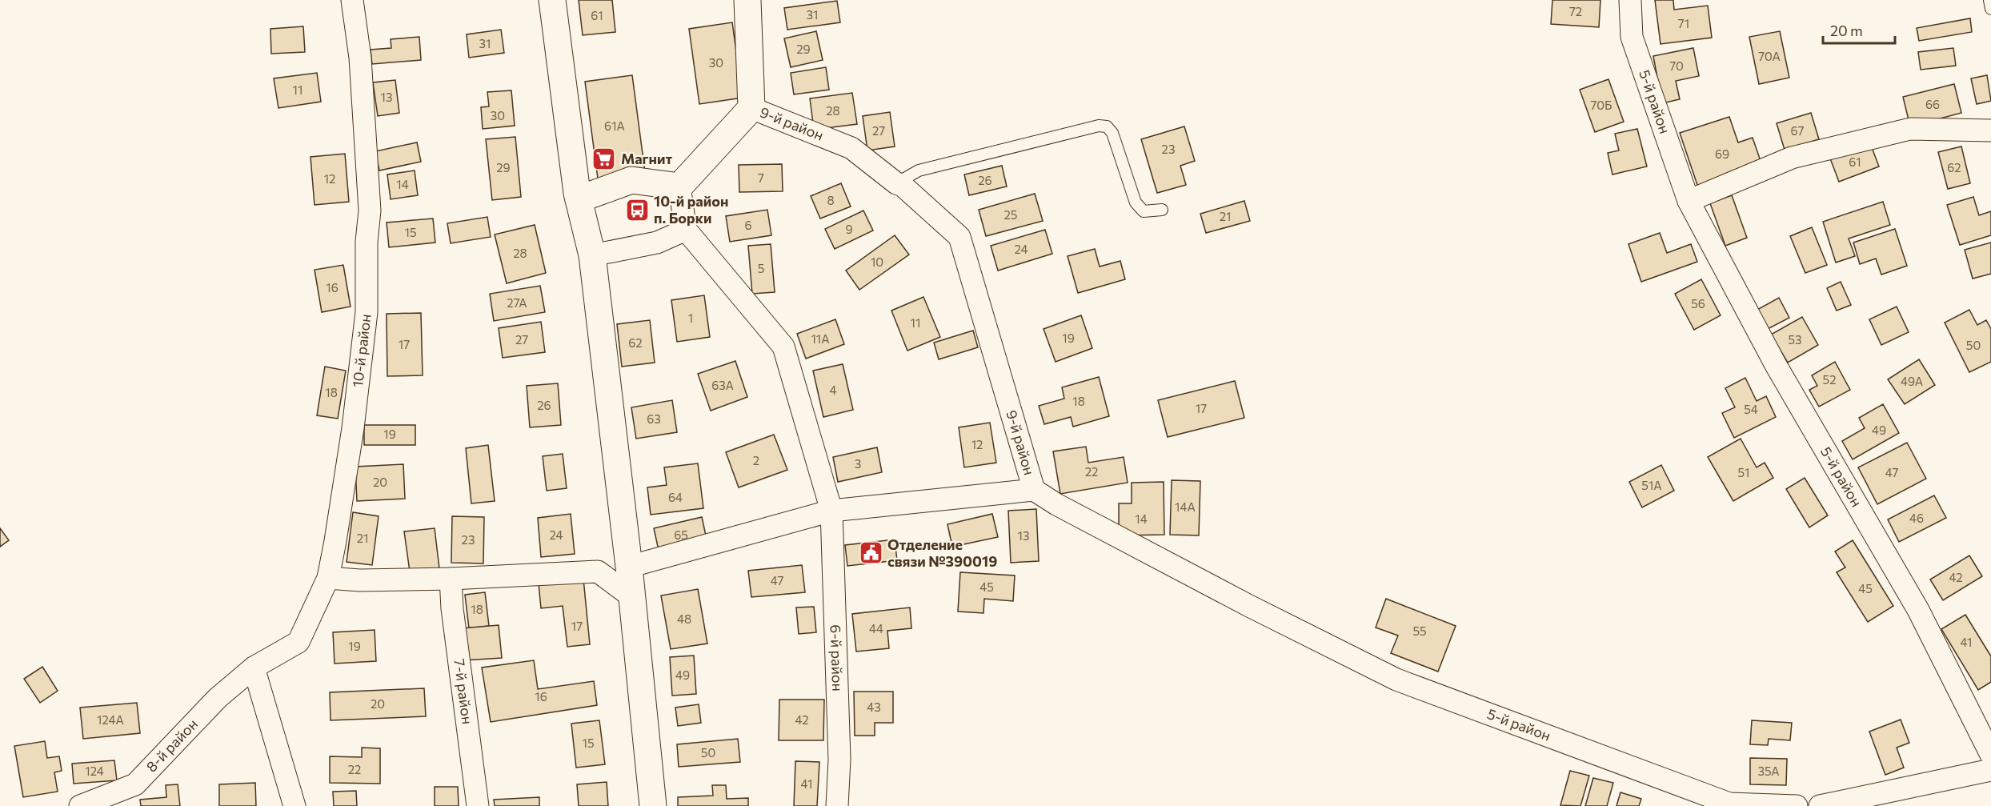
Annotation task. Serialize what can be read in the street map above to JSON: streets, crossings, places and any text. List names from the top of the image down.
{
  "streets": {
    "street": [
      "5-й район",
      "9-й район",
      "10-й район",
      "6-й район",
      "7-й район",
      "8-й район"
    ]
  },
  "crossings": [
    ["5-й район", "9-й район"],
    ["10-й район", "8-й район"]
  ],
  "places": {
    "supermarket": ["Магнит"],
    "bus stop": ["10-й район п. Борки"],
    "public building": ["Отделение связи №390019"]
  },
  "house_numbers": [
    "72",
    "31",
    "61",
    "71",
    "31",
    "29",
    "70А",
    "30",
    "70",
    "11",
    "13",
    "66",
    "70Б",
    "28",
    "30",
    "61А",
    "27",
    "67",
    "23",
    "69",
    "61",
    "29",
    "62",
    "7",
    "12",
    "26",
    "14",
    "8",
    "25",
    "21",
    "6",
    "9",
    "15",
    "24",
    "28",
    "10",
    "5",
    "16",
    "27А",
    "56",
    "1",
    "11",
    "19",
    "11А",
    "27",
    "53",
    "62",
    "17",
    "50",
    "52",
    "49А",
    "63А",
    "4",
    "18",
    "18",
    "26",
    "17",
    "54",
    "63",
    "49",
    "19",
    "12",
    "2",
    "3",
    "22",
    "51",
    "47",
    "20",
    "51А",
    "64",
    "14А",
    "46",
    "14",
    "24",
    "65",
    "13",
    "21",
    "23",
    "42",
    "47",
    "45",
    "45",
    "18",
    "48",
    "17",
    "44",
    "55",
    "41",
    "19",
    "49",
    "16",
    "20",
    "43",
    "124А",
    "42",
    "15",
    "50",
    "22",
    "124",
    "35А",
    "41"
  ],
  "scale_bar": "20 m"
}
